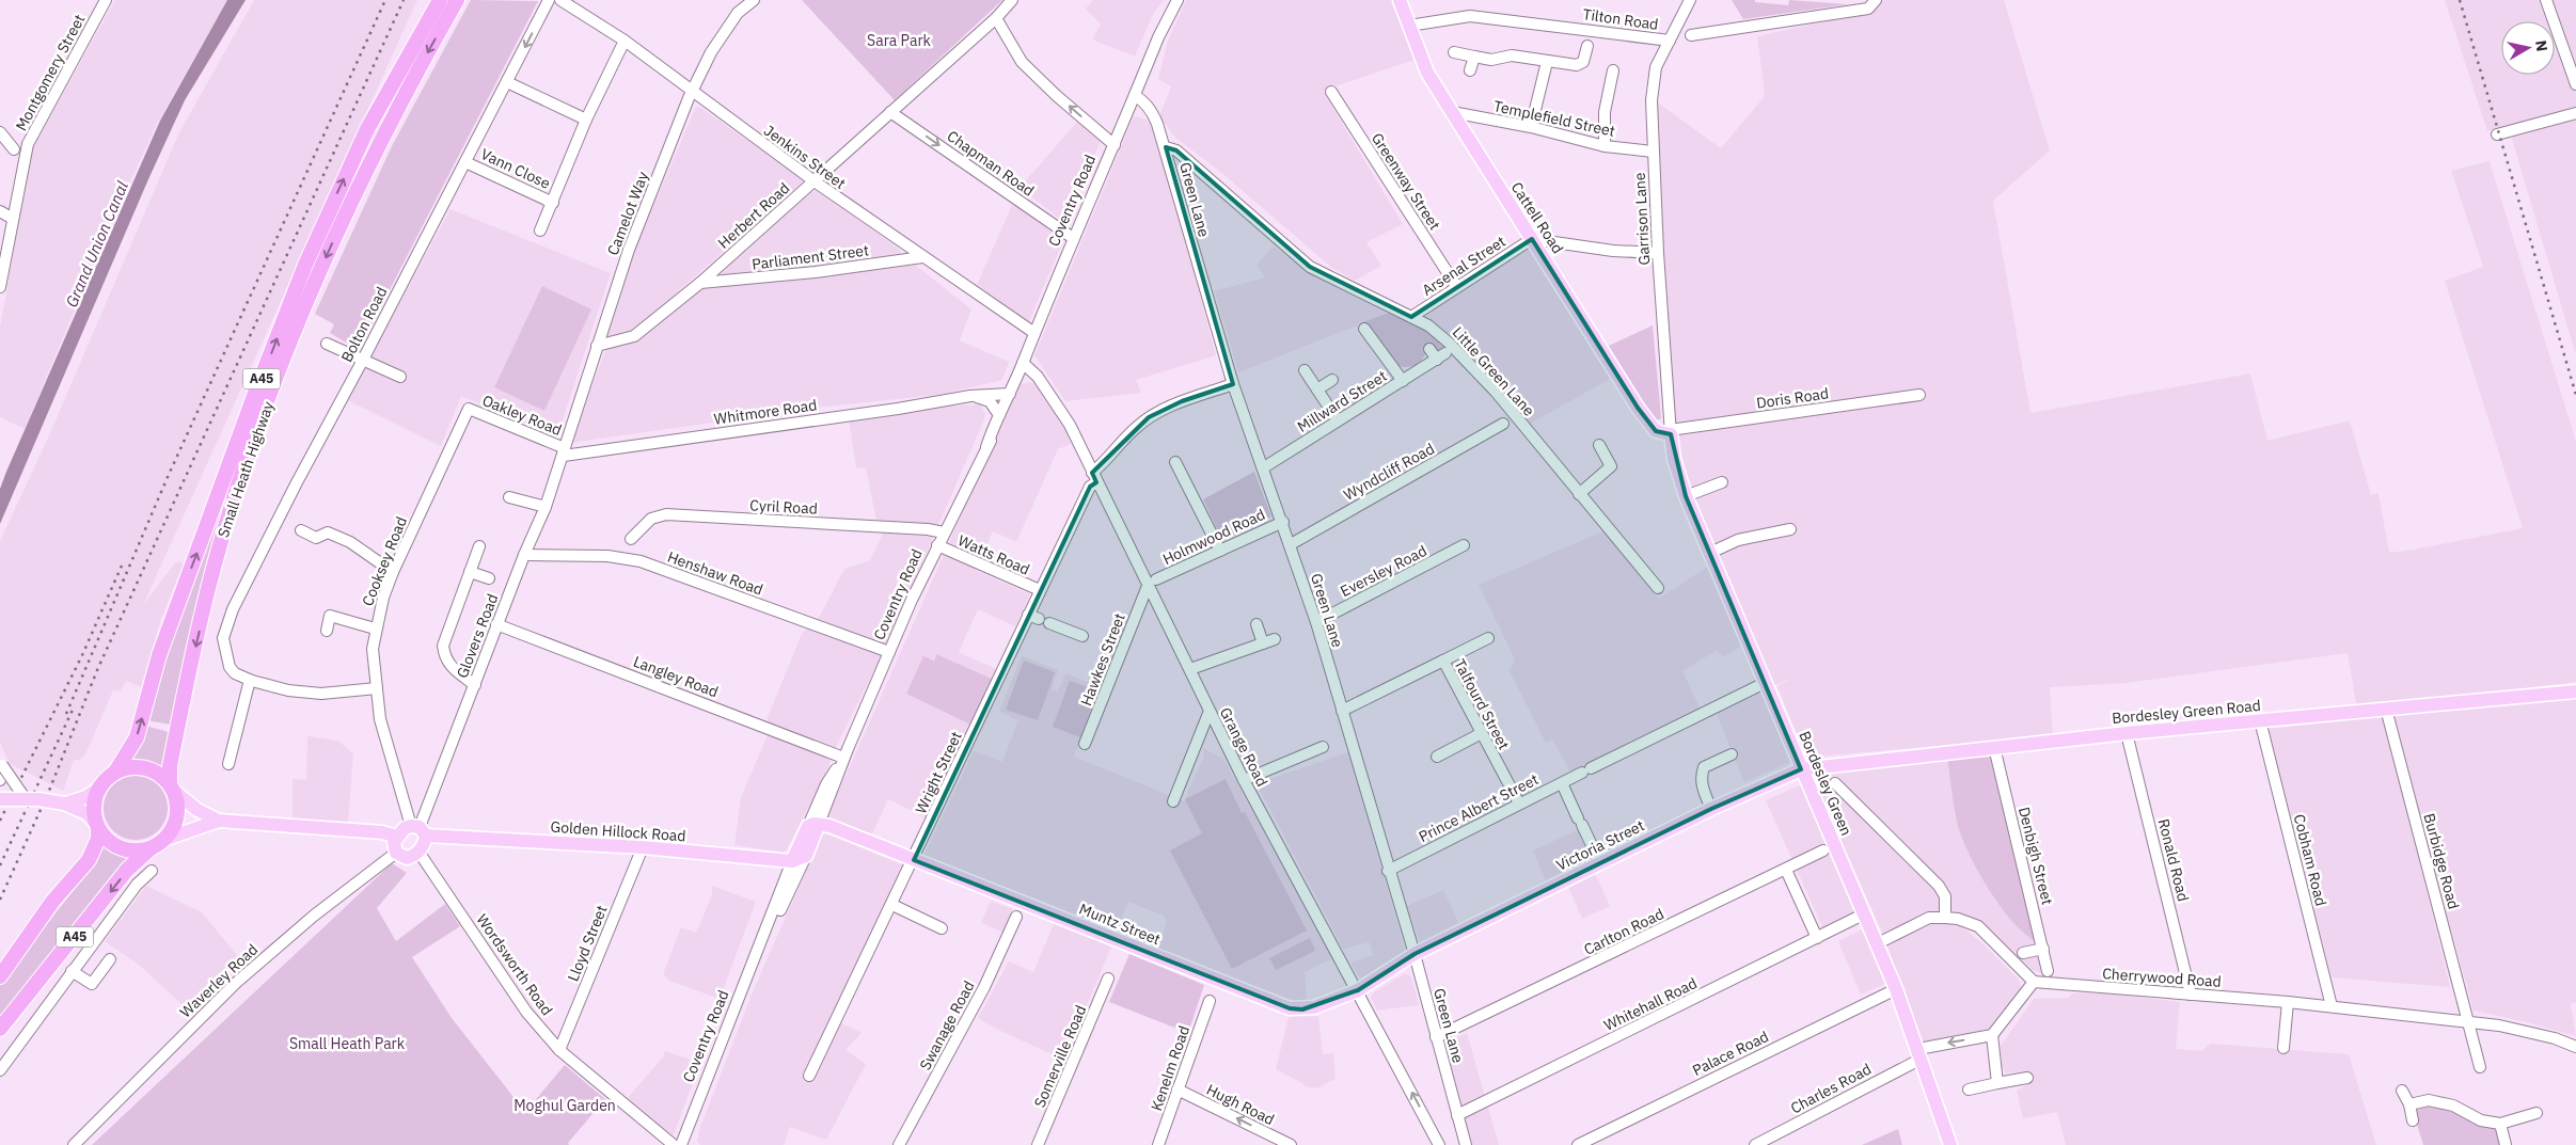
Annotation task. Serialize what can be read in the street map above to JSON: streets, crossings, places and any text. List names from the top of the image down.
{
  "streets": {
    "highway": ["A45", "Small Heath Highway"],
    "main road": [
      "Coventry Road",
      "Cattell Road",
      "Bordesley Green Road",
      "Bordesley Green",
      "Golden Hillock Road",
      "Victoria Street",
      "Muntz Street"
    ],
    "street": [
      "Tilton Road",
      "Montgomery Street",
      "Templefield Street",
      "Jenkins Street",
      "Chapman Road",
      "Vann Close",
      "Greenway Street",
      "Green Lane",
      "Camelot Way",
      "Herbert Road",
      "Garrison Lane",
      "Parliament Street",
      "Arsenal Street",
      "Bolton Road",
      "Little Green Lane",
      "Doris Road",
      "Millward Street",
      "Whitmore Road",
      "Oakley Road",
      "Wyndcliff Road",
      "Cyril Road",
      "Holmwood Road",
      "Watts Road",
      "Cooksey Road",
      "Eversley Road",
      "Henshaw Road",
      "Glovers Road",
      "Hawkes Street",
      "Langley Road",
      "Talfourd Street",
      "Grange Road",
      "Wright Street",
      "Prince Albert Street",
      "Denbigh Street",
      "Ronald Road",
      "Cobham Road",
      "Burbidge Road",
      "Carlton Road",
      "Lloyd Street",
      "Wordsworth Road",
      "Cherrywood Road",
      "Waverley Road",
      "Whitehall Road",
      "Swanage Road",
      "Palace Road",
      "Somerville Road",
      "Kenelm Road",
      "Charles Road",
      "Hugh Road"
    ]
  },
  "crossings": [
    ["Tilton Road", "Cattell Road"],
    ["Tilton Road", "Garrison Lane"],
    ["Templefield Street", "Cattell Road"],
    ["Templefield Street", "Garrison Lane"],
    ["Jenkins Street", "Vann Close"],
    ["Jenkins Street", "Coventry Road"],
    ["Jenkins Street", "Camelot Way"],
    ["Jenkins Street", "Herbert Road"],
    ["Jenkins Street", "Parliament Street"],
    ["Chapman Road", "Coventry Road"],
    ["Chapman Road", "Herbert Road"],
    ["Vann Close", "Bolton Road"],
    ["Greenway Street", "Arsenal Street"],
    ["Green Lane", "Coventry Road"],
    ["Green Lane", "Little Green Lane"],
    ["Green Lane", "Millward Street"],
    ["Green Lane", "Wyndcliff Road"],
    ["Green Lane", "Holmwood Road"],
    ["Green Lane", "Eversley Road"],
    ["Green Lane", "Talfourd Street"],
    ["Green Lane", "Wright Street"],
    ["Green Lane", "Prince Albert Street"],
    ["Green Lane", "Victoria Street"],
    ["Green Lane", "Muntz Street"],
    ["Green Lane", "Carlton Road"],
    ["Green Lane", "Whitehall Road"],
    ["Coventry Road", "Whitmore Road"],
    ["Coventry Road", "Cyril Road"],
    ["Coventry Road", "Watts Road"],
    ["Coventry Road", "Henshaw Road"],
    ["Coventry Road", "Langley Road"],
    ["Coventry Road", "Grange Road"],
    ["Coventry Road", "Golden Hillock Road"],
    ["Coventry Road", "Muntz Street"],
    ["Camelot Way", "Herbert Road"],
    ["Camelot Way", "Whitmore Road"],
    ["Camelot Way", "Oakley Road"],
    ["Camelot Way", "Glovers Road"],
    ["Herbert Road", "Parliament Street"],
    ["Cattell Road", "Garrison Lane"],
    ["Cattell Road", "Arsenal Street"],
    ["Cattell Road", "Doris Road"],
    ["Cattell Road", "Bordesley Green"],
    ["Garrison Lane", "Doris Road"],
    ["Garrison Lane", "Bordesley Green"],
    ["Arsenal Street", "Little Green Lane"],
    ["A45", "Small Heath Highway"],
    ["Doris Road", "Bordesley Green"],
    ["Whitmore Road", "Oakley Road"],
    ["Whitmore Road", "Glovers Road"],
    ["Oakley Road", "Cooksey Road"],
    ["Oakley Road", "Glovers Road"],
    ["Holmwood Road", "Hawkes Street"],
    ["Holmwood Road", "Grange Road"],
    ["Watts Road", "Wright Street"],
    ["Cooksey Road", "Glovers Road"],
    ["Cooksey Road", "Golden Hillock Road"],
    ["Cooksey Road", "Wordsworth Road"],
    ["Cooksey Road", "Waverley Road"],
    ["Henshaw Road", "Glovers Road"],
    ["Glovers Road", "Langley Road"],
    ["Glovers Road", "Golden Hillock Road"],
    ["Glovers Road", "Wordsworth Road"],
    ["Glovers Road", "Waverley Road"],
    ["Hawkes Street", "Grange Road"],
    ["Talfourd Street", "Prince Albert Street"],
    ["Bordesley Green Road", "Bordesley Green"],
    ["Bordesley Green Road", "Victoria Street"],
    ["Bordesley Green Road", "Denbigh Street"],
    ["Bordesley Green Road", "Ronald Road"],
    ["Bordesley Green Road", "Cobham Road"],
    ["Bordesley Green Road", "Burbidge Road"],
    ["Grange Road", "Wright Street"],
    ["Grange Road", "Muntz Street"],
    ["Wright Street", "Muntz Street"],
    ["Bordesley Green", "Prince Albert Street"],
    ["Bordesley Green", "Victoria Street"],
    ["Bordesley Green", "Palace Road"],
    ["Bordesley Green", "Charles Road"],
    ["Golden Hillock Road", "Lloyd Street"],
    ["Golden Hillock Road", "Wordsworth Road"],
    ["Golden Hillock Road", "Waverley Road"],
    ["Victoria Street", "Muntz Street"],
    ["Ronald Road", "Cherrywood Road"],
    ["Cobham Road", "Cherrywood Road"],
    ["Burbidge Road", "Cherrywood Road"],
    ["Lloyd Street", "Wordsworth Road"],
    ["Wordsworth Road", "Waverley Road"],
    ["Kenelm Road", "Hugh Road"]
  ],
  "one_way": ["Chapman Road", "Hugh Road"],
  "water": ["Grand Union Canal"],
  "parks": ["Sara Park", "Small Heath Park", "Moghul Garden"],
  "north": "right"
}
